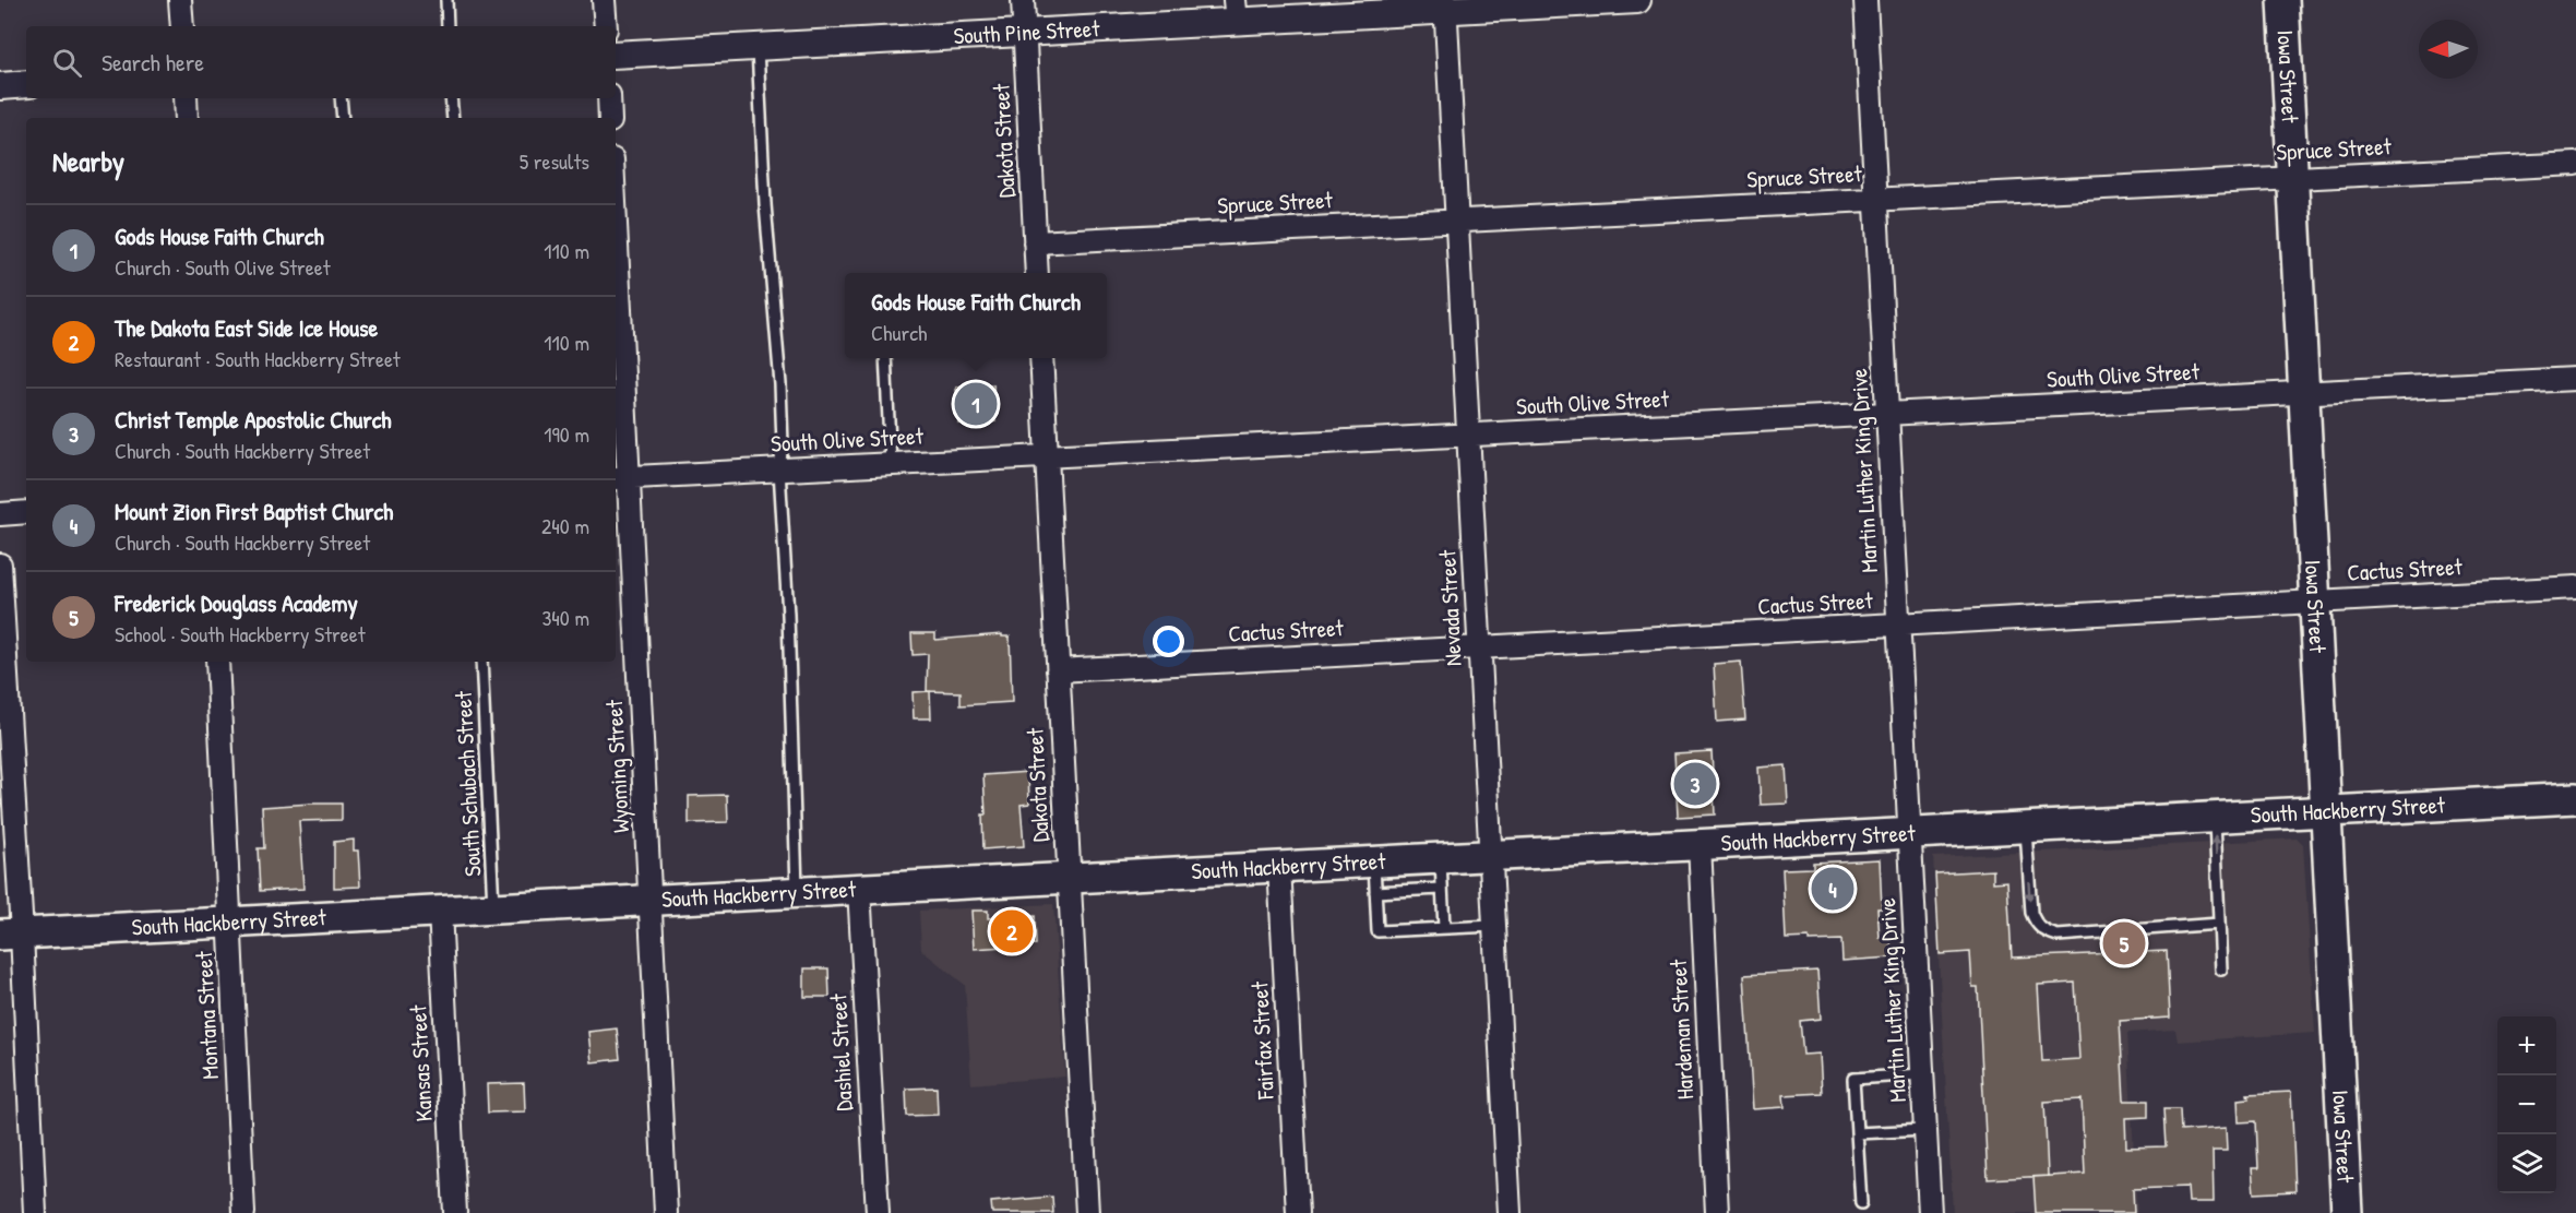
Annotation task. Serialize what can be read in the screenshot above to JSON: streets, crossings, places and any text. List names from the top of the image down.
{
  "streets": {
    "main road": ["Iowa Street", "South Hackberry Street"],
    "street": [
      "South Pine Street",
      "Dakota Street",
      "Spruce Street",
      "South Olive Street",
      "Martin Luther King Drive",
      "Cactus Street",
      "Nevada Street",
      "Wyoming Street",
      "Montana Street",
      "Hardeman Street",
      "Fairfax Street",
      "Dashiel Street",
      "Kansas Street"
    ],
    "lane": ["South Schubach Street"]
  },
  "crossings": [
    ["South Pine Street", "Dakota Street"],
    ["South Pine Street", "Nevada Street"],
    ["Iowa Street", "Spruce Street"],
    ["Iowa Street", "South Olive Street"],
    ["Iowa Street", "Cactus Street"],
    ["Iowa Street", "South Hackberry Street"],
    ["Dakota Street", "Spruce Street"],
    ["Dakota Street", "South Olive Street"],
    ["Dakota Street", "Cactus Street"],
    ["Dakota Street", "South Hackberry Street"],
    ["Spruce Street", "Martin Luther King Drive"],
    ["Spruce Street", "Nevada Street"],
    ["South Olive Street", "Martin Luther King Drive"],
    ["South Olive Street", "Nevada Street"],
    ["South Olive Street", "Wyoming Street"],
    ["Martin Luther King Drive", "Cactus Street"],
    ["Martin Luther King Drive", "South Hackberry Street"],
    ["Cactus Street", "Nevada Street"],
    ["Nevada Street", "South Hackberry Street"],
    ["Wyoming Street", "South Hackberry Street"],
    ["South Schubach Street", "South Hackberry Street"],
    ["South Hackberry Street", "Montana Street"],
    ["South Hackberry Street", "Hardeman Street"],
    ["South Hackberry Street", "Fairfax Street"],
    ["South Hackberry Street", "Dashiel Street"],
    ["South Hackberry Street", "Kansas Street"]
  ],
  "north": "left",
  "page": {
    "search": "Search here",
    "heading": ["Nearby", "5 results"],
    "list": [
      {
        "mark": "1",
        "name": "Gods House Faith Church",
        "note": "Church · South Olive Street",
        "value": "110 m"
      },
      {
        "mark": "2",
        "name": "The Dakota East Side Ice House",
        "note": "Restaurant · South Hackberry Street",
        "value": "110 m"
      },
      {
        "mark": "3",
        "name": "Christ Temple Apostolic Church",
        "note": "Church · South Hackberry Street",
        "value": "190 m"
      },
      {
        "mark": "4",
        "name": "Mount Zion First Baptist Church",
        "note": "Church · South Hackberry Street",
        "value": "240 m"
      },
      {
        "mark": "5",
        "name": "Frederick Douglass Academy",
        "note": "School · South Hackberry Street",
        "value": "340 m"
      }
    ],
    "popup": ["Gods House Faith Church", "Church"],
    "pins": [
      "1",
      "3",
      "4",
      "2",
      "5"
    ],
    "map_buttons": ["+", "−"]
  }
}
